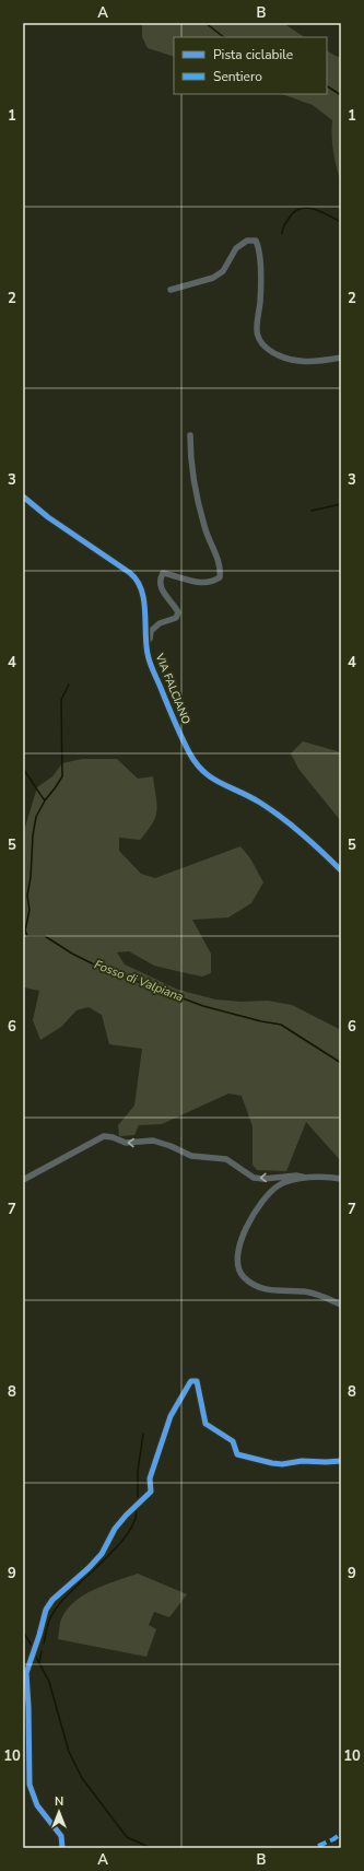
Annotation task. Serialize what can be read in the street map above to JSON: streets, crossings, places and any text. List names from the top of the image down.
{
  "streets": {
    "street": ["VIA FALCIANO"]
  },
  "water": ["Fosso di Valpiana"],
  "legend": ["Pista ciclabile", "Sentiero"],
  "north": "top",
  "grid": {
    "columns": ["A", "B"],
    "rows": [
      "1",
      "2",
      "3",
      "4",
      "5",
      "6",
      "7",
      "8",
      "9",
      "10"
    ]
  }
}
